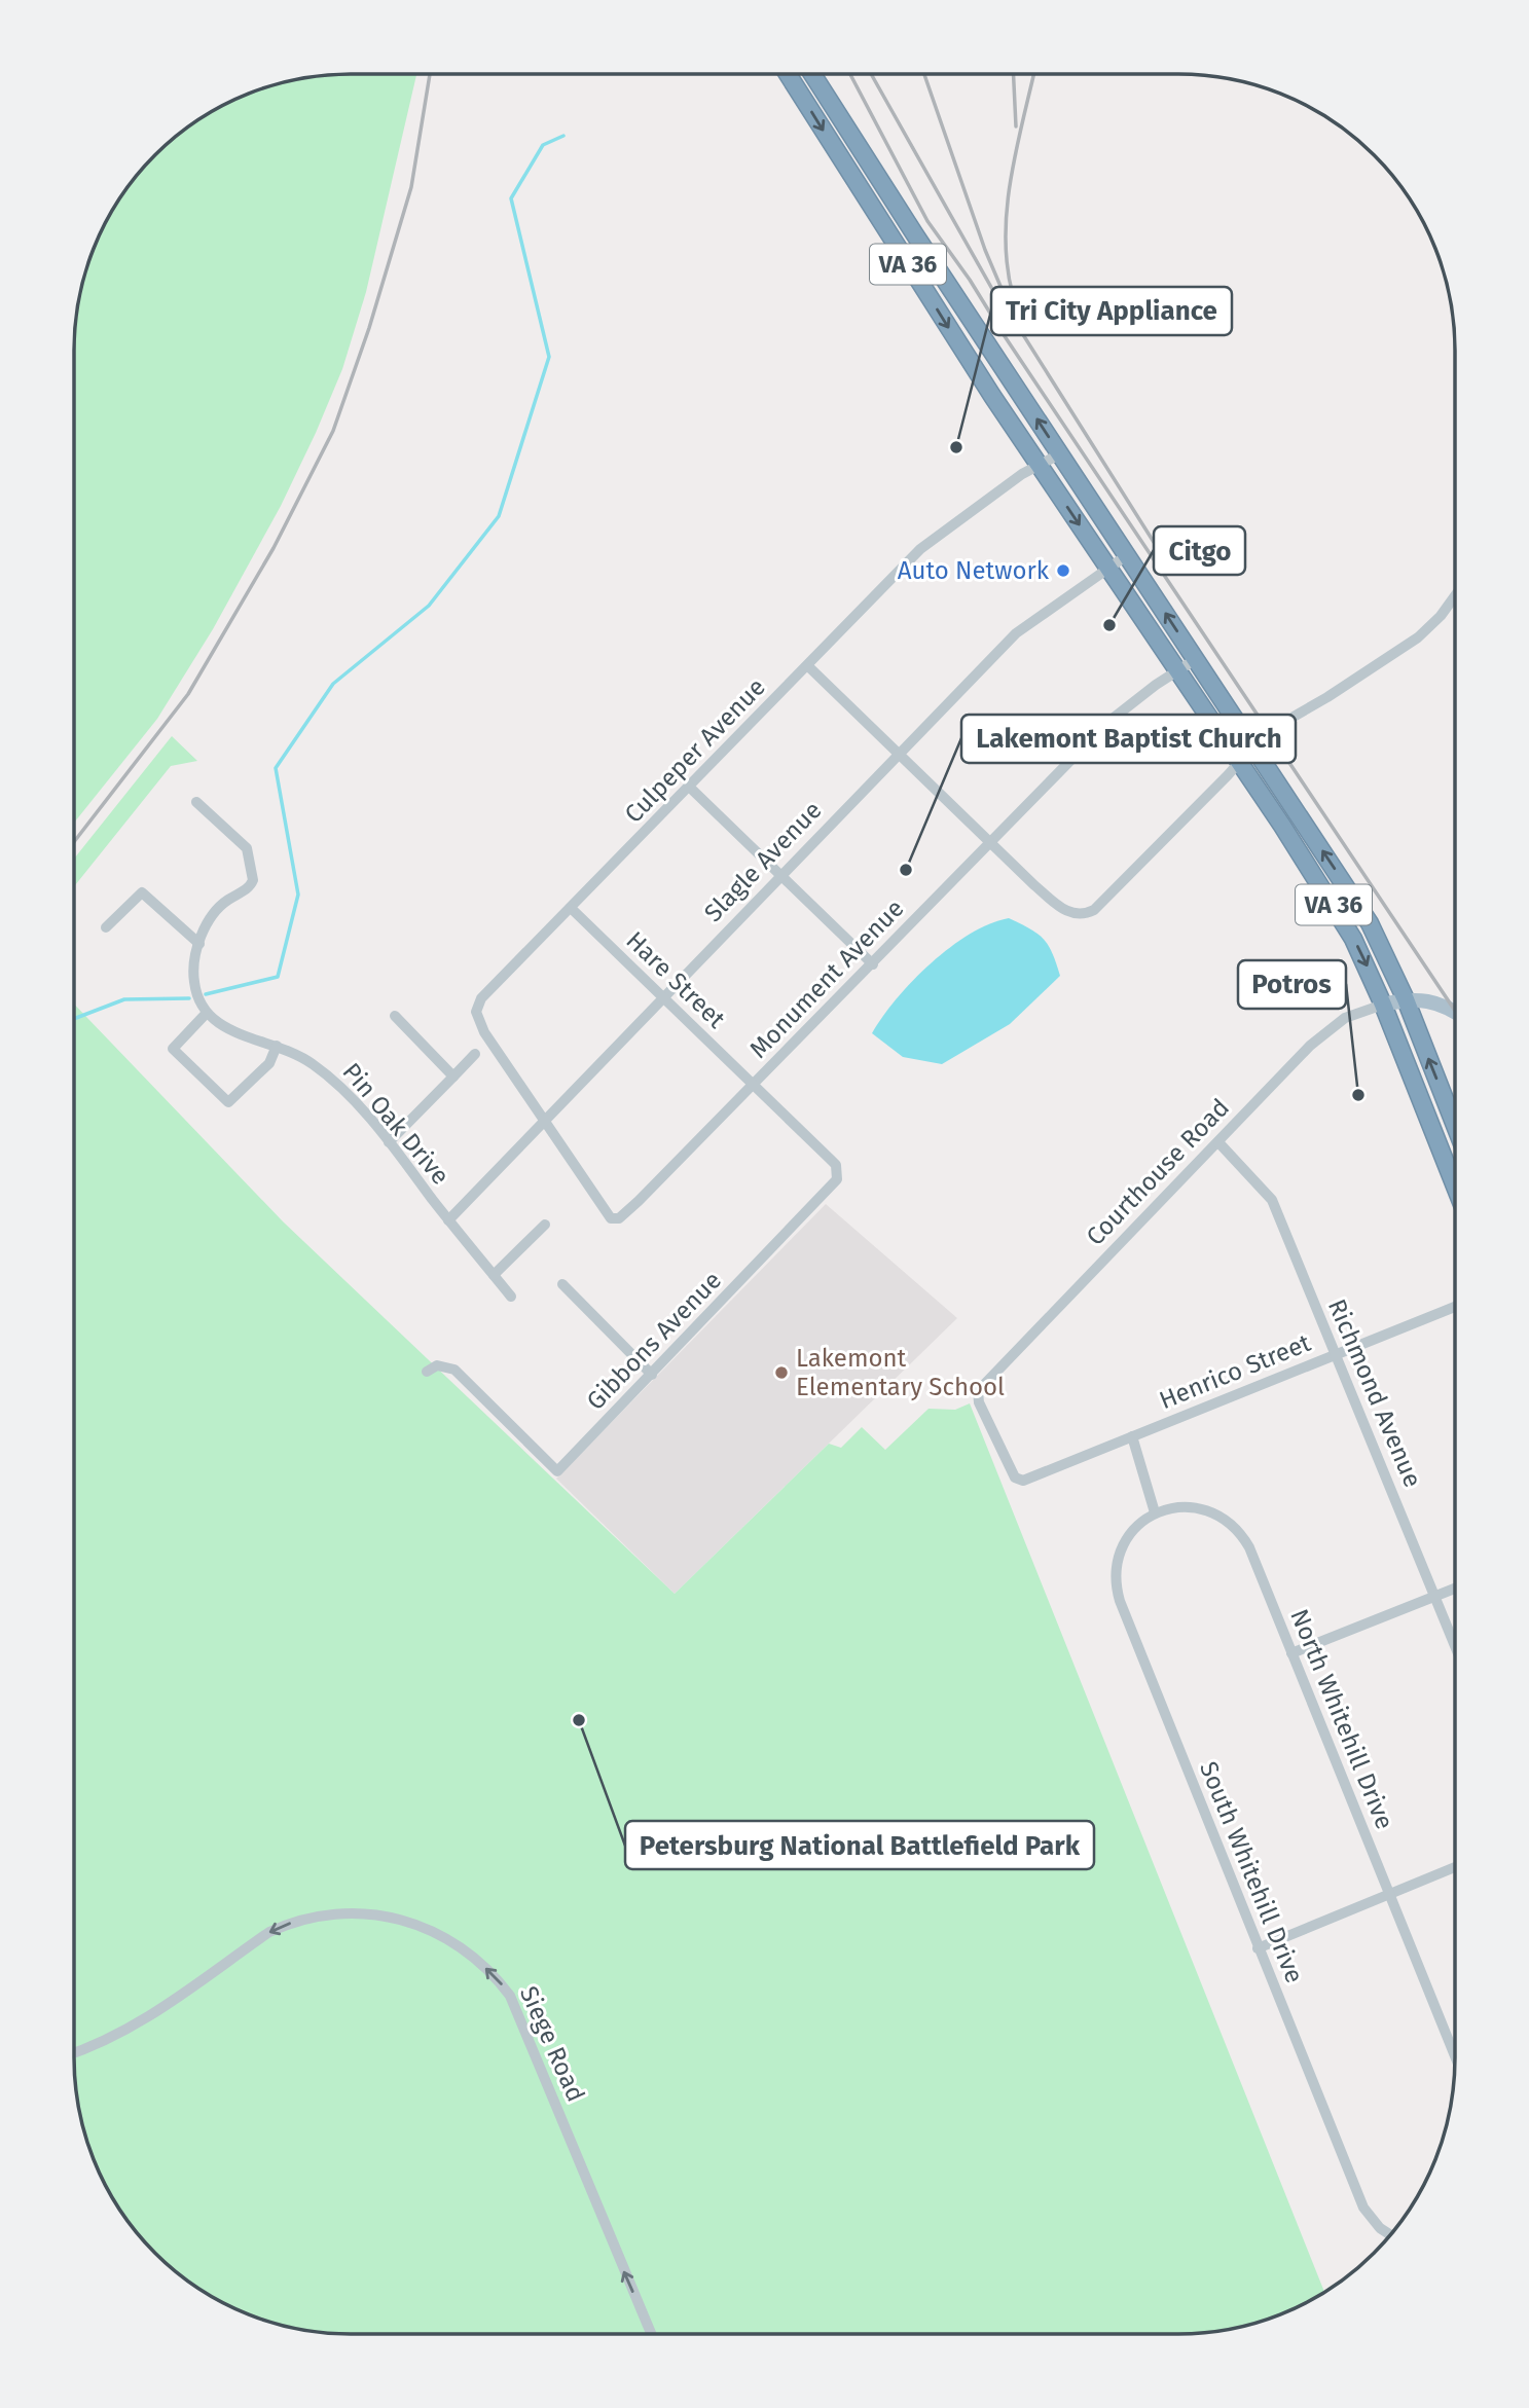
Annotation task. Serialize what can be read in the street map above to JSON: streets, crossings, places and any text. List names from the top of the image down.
{
  "streets": {
    "highway": ["VA 36"],
    "street": [
      "Culpeper Avenue",
      "Slagle Avenue",
      "Monument Avenue",
      "Hare Street",
      "Pin Oak Drive",
      "Courthouse Road",
      "Gibbons Avenue",
      "Henrico Street",
      "Richmond Avenue",
      "North Whitehill Drive",
      "South Whitehill Drive",
      "Siege Road"
    ]
  },
  "crossings": [
    ["VA 36", "Culpeper Avenue"],
    ["VA 36", "Slagle Avenue"],
    ["VA 36", "Monument Avenue"],
    ["VA 36", "Courthouse Road"],
    ["Culpeper Avenue", "Slagle Avenue"],
    ["Culpeper Avenue", "Monument Avenue"],
    ["Culpeper Avenue", "Hare Street"],
    ["Slagle Avenue", "Monument Avenue"],
    ["Slagle Avenue", "Hare Street"],
    ["Slagle Avenue", "Pin Oak Drive"],
    ["Monument Avenue", "Hare Street"],
    ["Hare Street", "Gibbons Avenue"],
    ["Courthouse Road", "Henrico Street"],
    ["Courthouse Road", "Richmond Avenue"],
    ["Henrico Street", "Richmond Avenue"],
    ["North Whitehill Drive", "South Whitehill Drive"]
  ],
  "places": [
    "Tri City Appliance",
    "Auto Network",
    "Citgo",
    "Lakemont Baptist Church",
    "Potros",
    "Lakemont Elementary School",
    "Petersburg National Battlefield Park"
  ]
}
